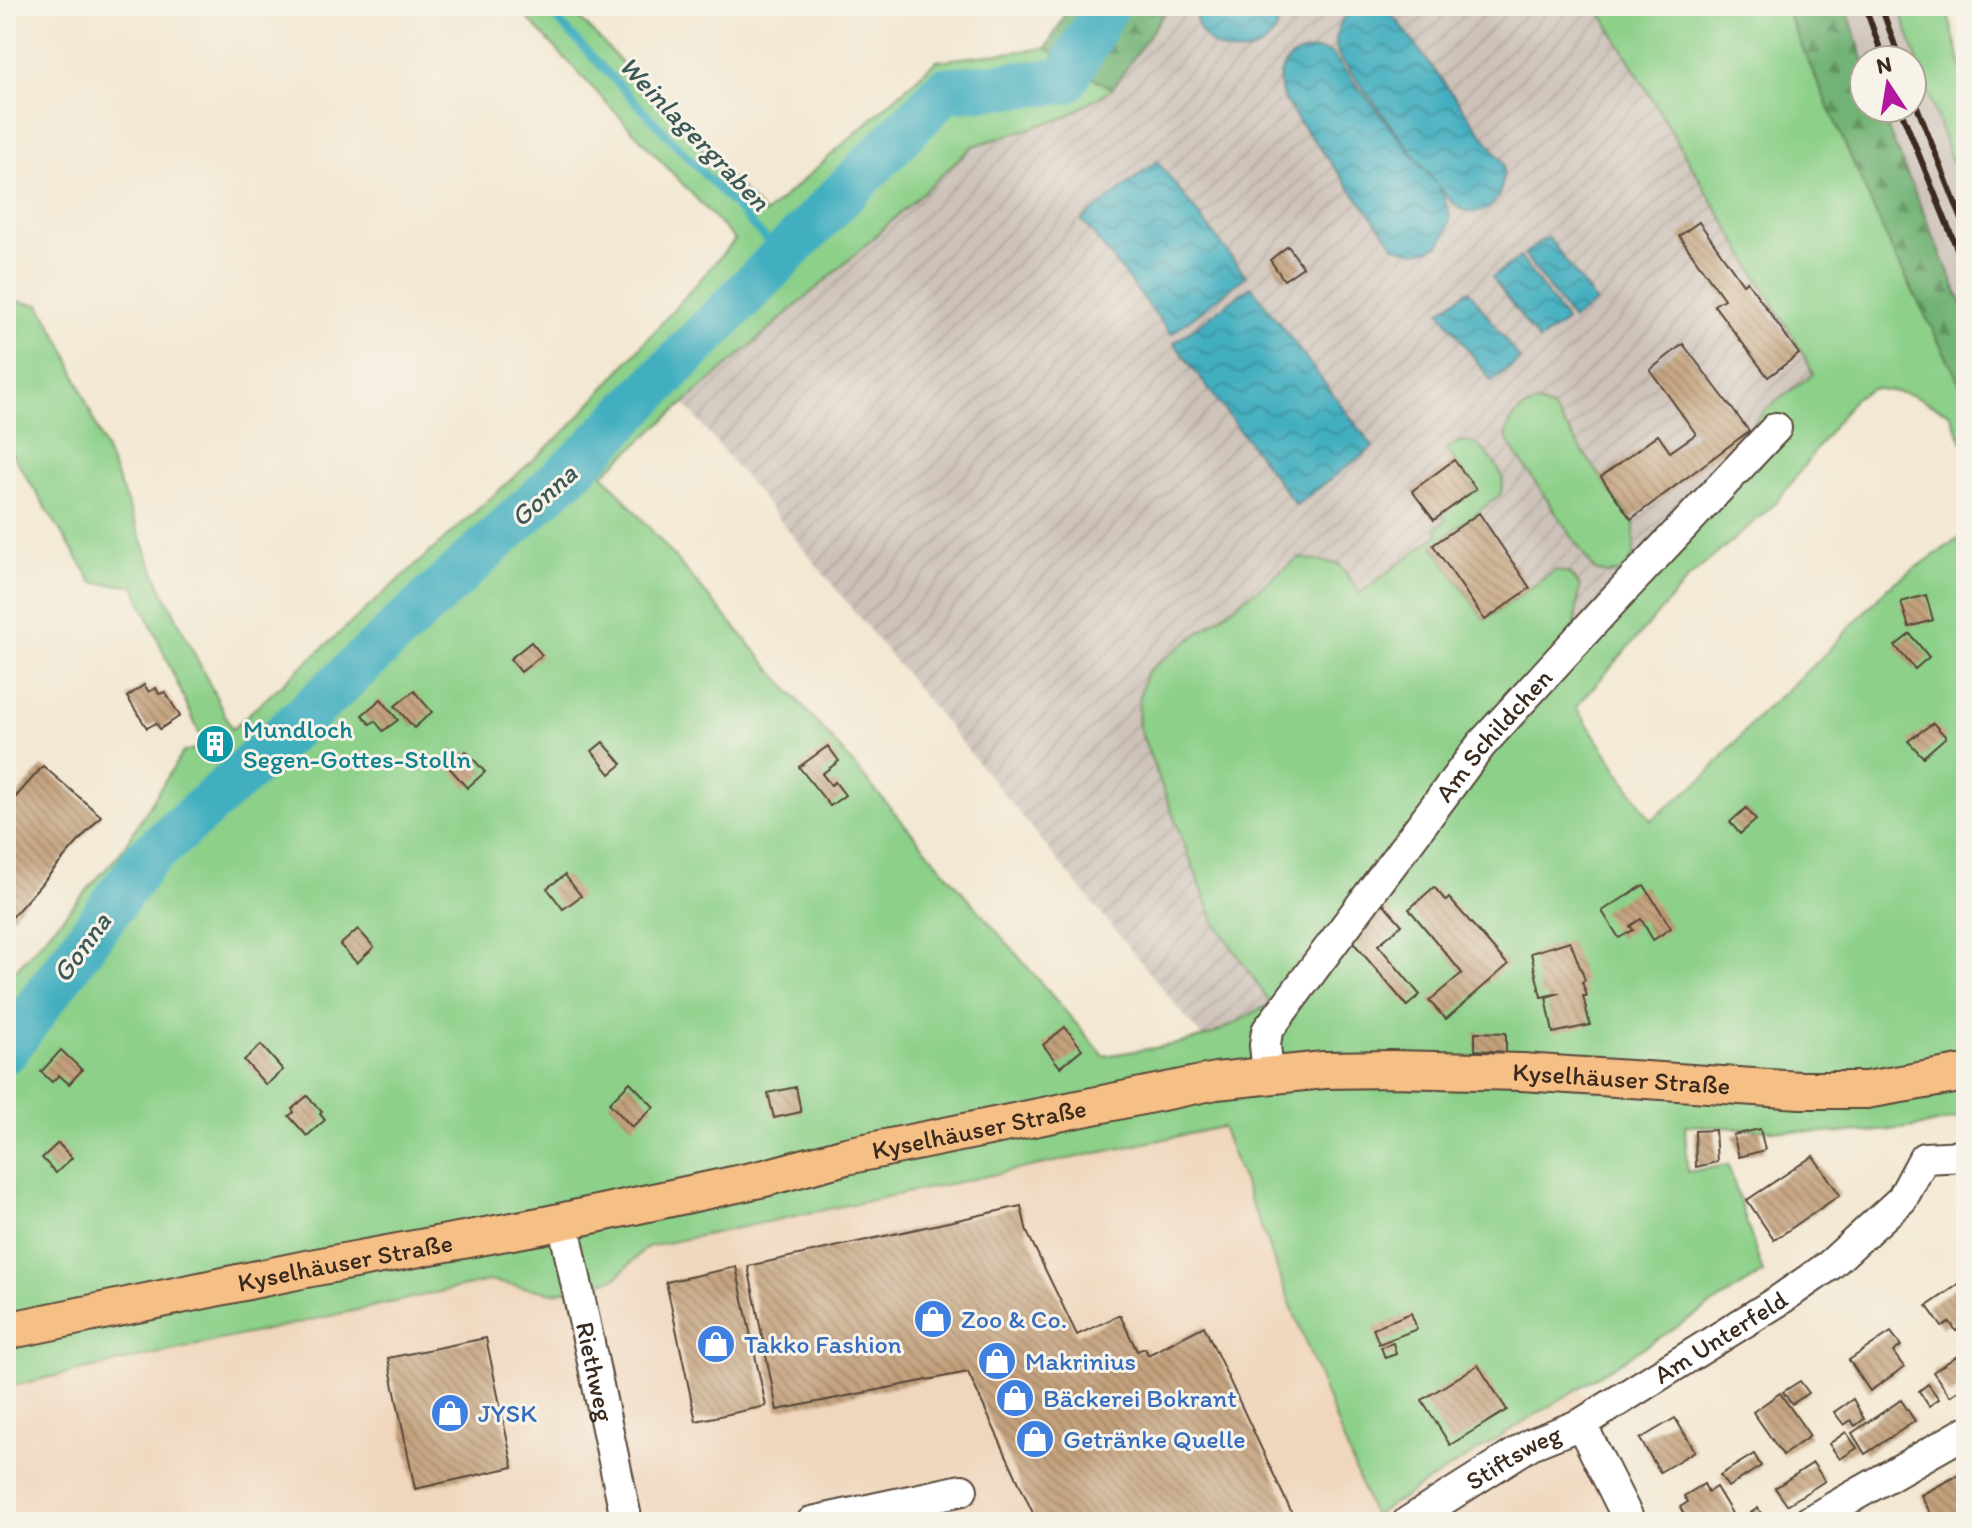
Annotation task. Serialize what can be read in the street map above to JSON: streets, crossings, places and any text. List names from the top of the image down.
{
  "streets": {
    "main road": ["Kyselhäuser Straße"],
    "street": [
      "Am Schildchen",
      "Am Unterfeld",
      "Riethweg",
      "Stiftsweg"
    ]
  },
  "crossings": [
    ["Am Schildchen", "Kyselhäuser Straße"],
    ["Kyselhäuser Straße", "Riethweg"],
    ["Am Unterfeld", "Stiftsweg"]
  ],
  "water": ["Weinlagergraben", "Gonna"],
  "places": {
    "building": ["Mundloch Segen-Gottes-Stolln"],
    "shop": [
      "Zoo & Co.",
      "Takko Fashion",
      "Makrinius",
      "Bäckerei Bokrant",
      "JYSK",
      "Getränke Quelle"
    ]
  },
  "north": "top"
}
